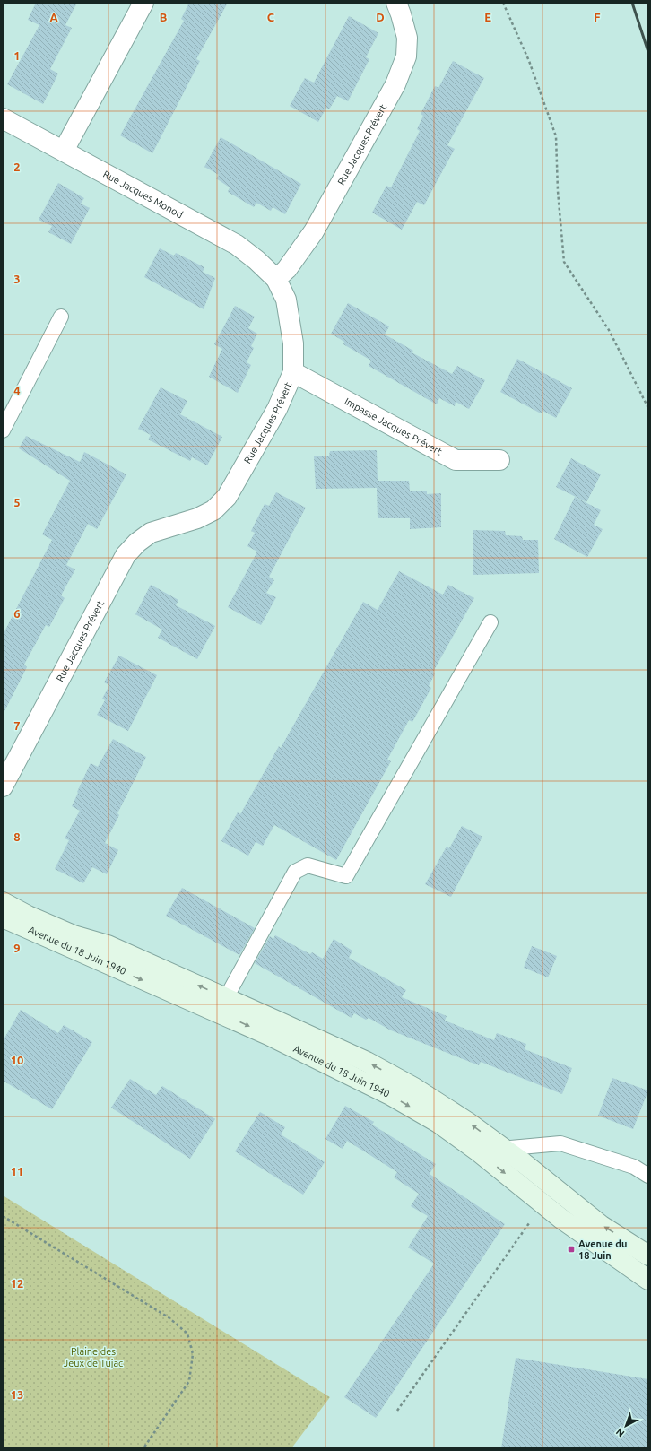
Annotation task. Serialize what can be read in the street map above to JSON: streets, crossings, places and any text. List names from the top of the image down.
{
  "streets": {
    "street": [
      "Rue Jacques Prévert",
      "Rue Jacques Monod",
      "Impasse Jacques Prévert",
      "Avenue du 18 Juin 1940"
    ]
  },
  "crossings": [
    ["Rue Jacques Prévert", "Rue Jacques Monod"],
    ["Rue Jacques Prévert", "Impasse Jacques Prévert"]
  ],
  "parks": ["Plaine des Jeux de Tujac"],
  "places": {
    "transit": ["Avenue du 18 Juin"]
  },
  "north": "bottom left",
  "grid": {
    "columns": [
      "A",
      "B",
      "C",
      "D",
      "E",
      "F"
    ],
    "rows": [
      "1",
      "2",
      "3",
      "4",
      "5",
      "6",
      "7",
      "8",
      "9",
      "10",
      "11",
      "12",
      "13"
    ]
  }
}
